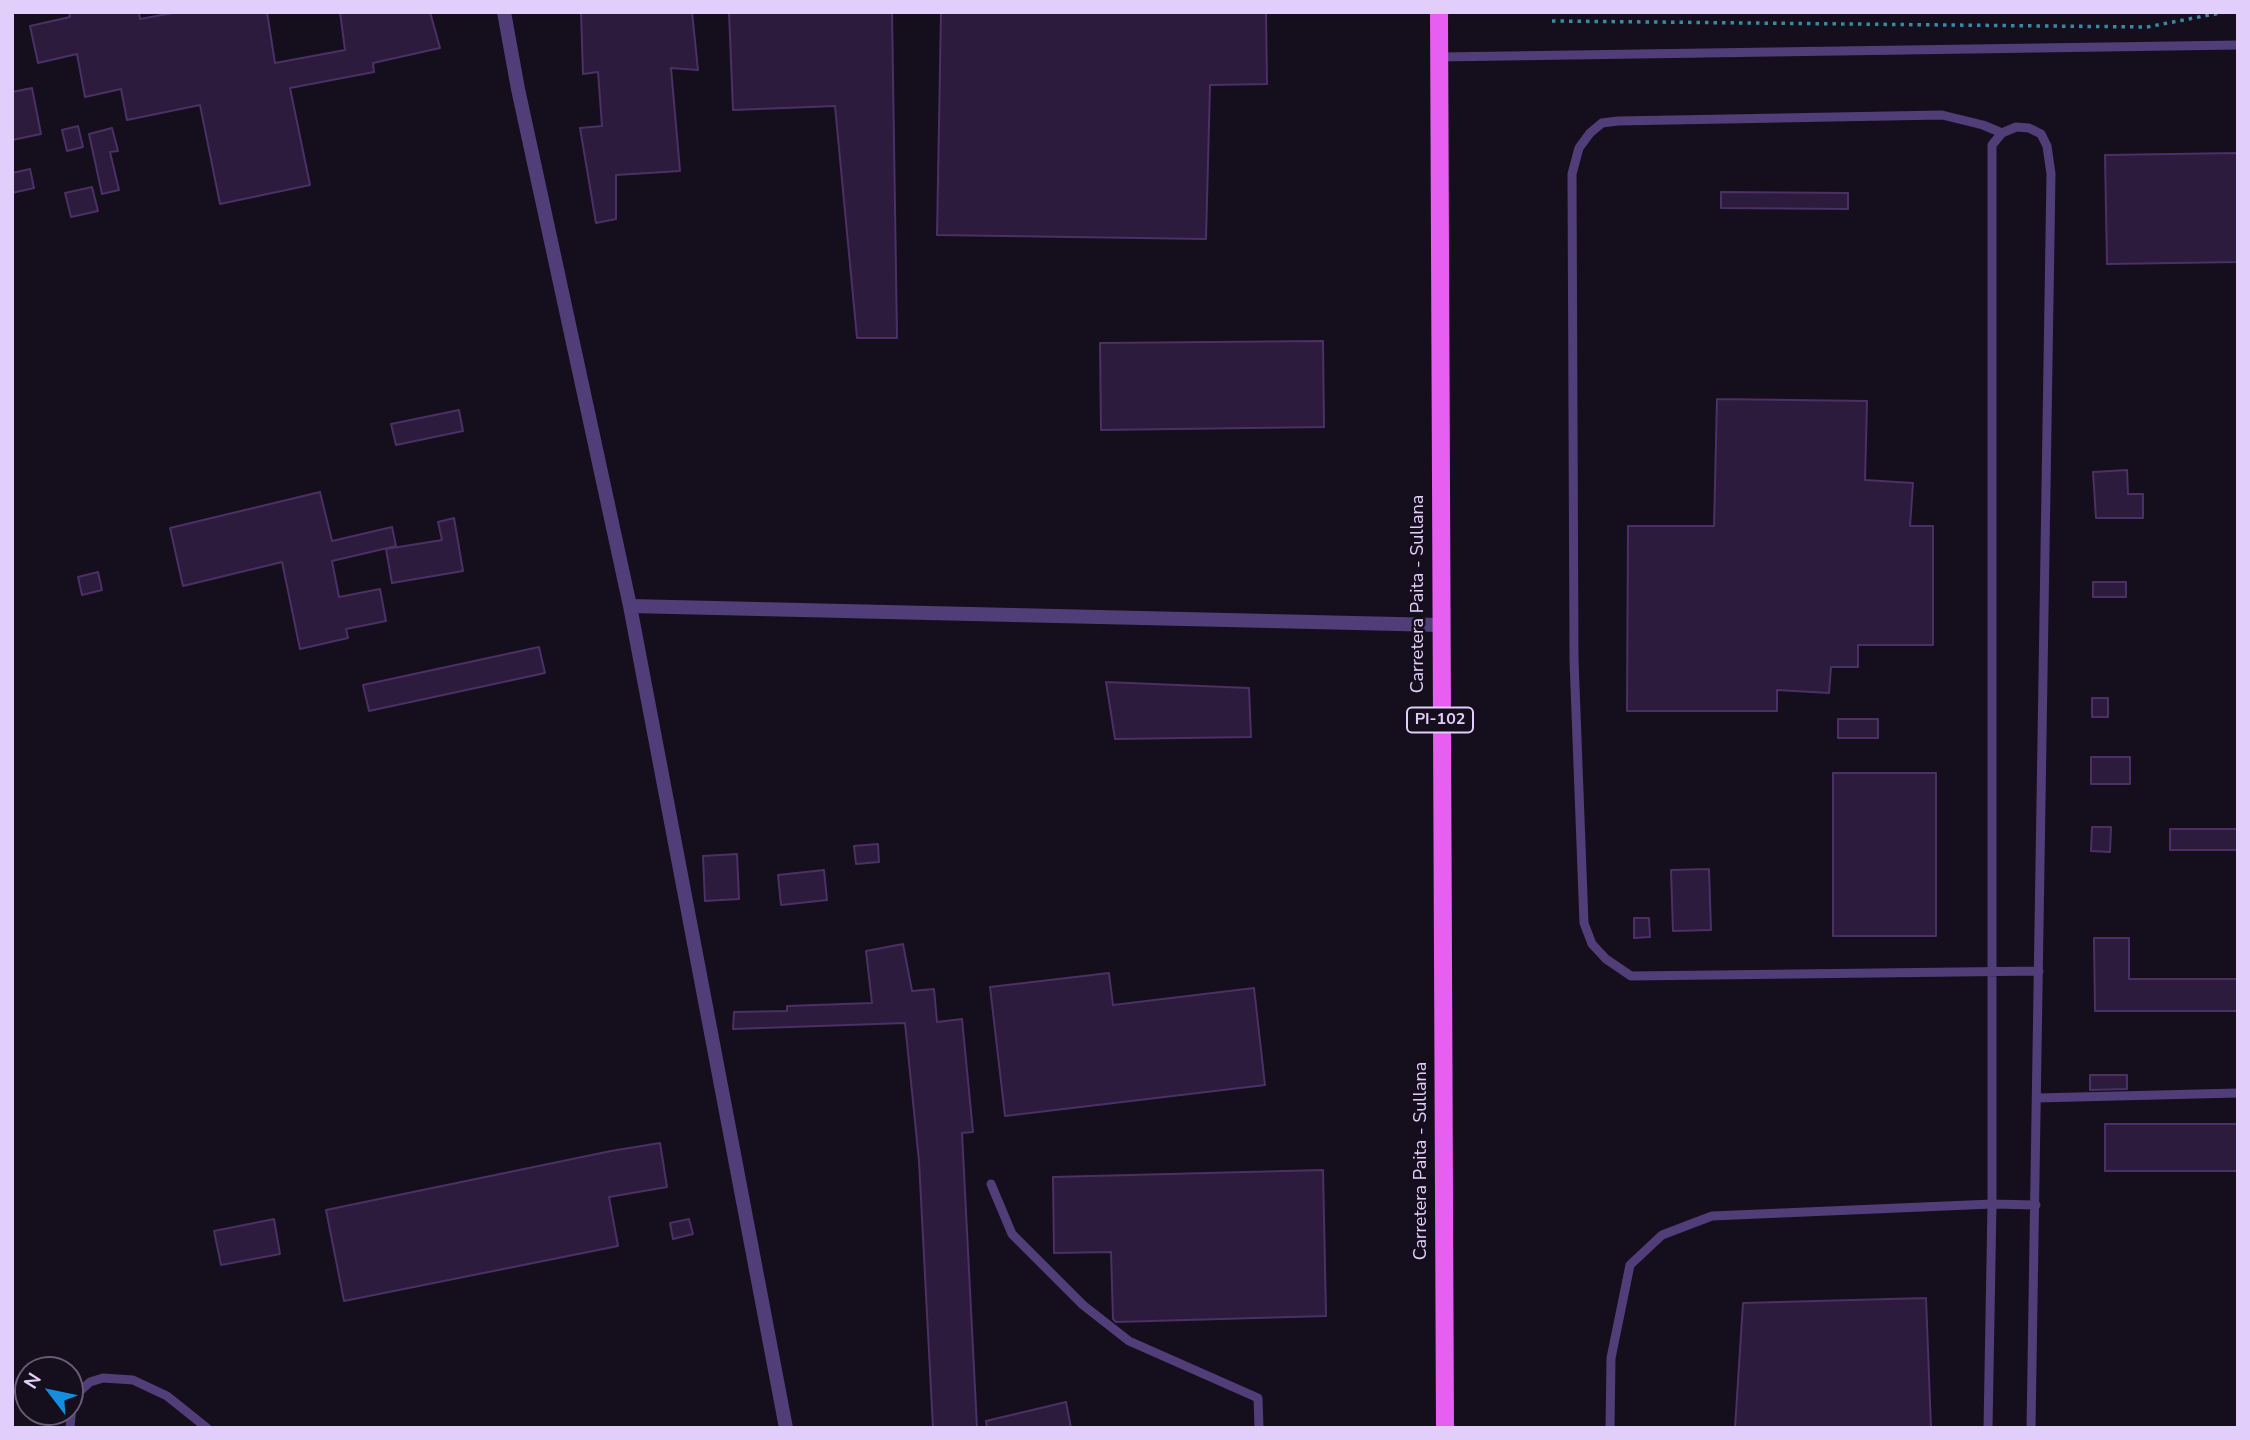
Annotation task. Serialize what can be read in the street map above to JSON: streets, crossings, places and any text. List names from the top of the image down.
{
  "streets": {
    "main road": ["Carretera Paita - Sullana", "PI-102"]
  },
  "north": "top left"
}
